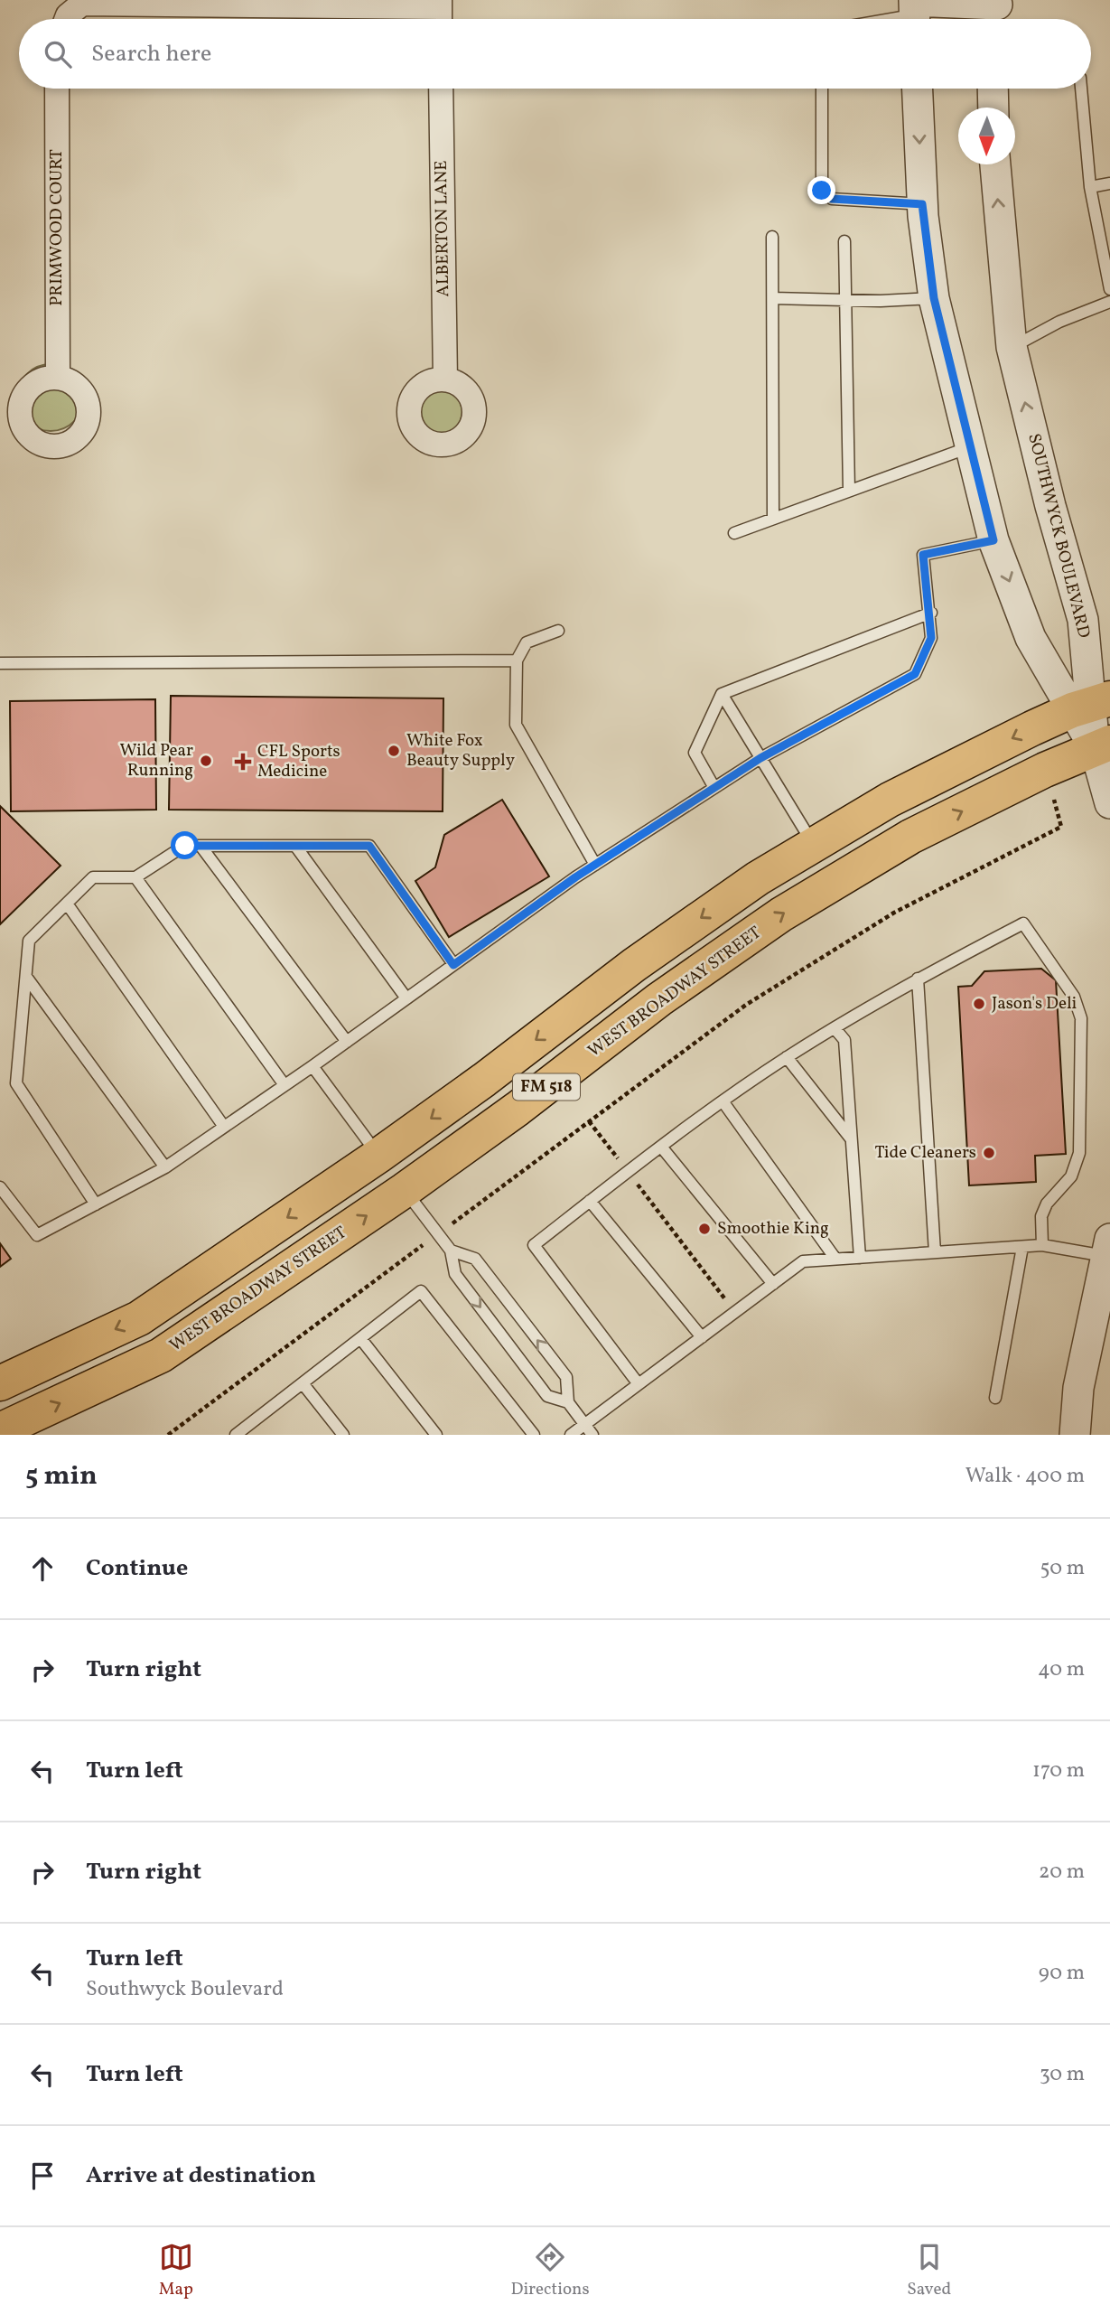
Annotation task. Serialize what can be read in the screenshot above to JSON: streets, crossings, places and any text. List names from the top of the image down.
{
  "streets": {
    "main road": ["WEST BROADWAY STREET", "FM 518"],
    "street": ["PRIMWOOD COURT", "ALBERTON LANE", "SOUTHWYCK BOULEVARD"]
  },
  "crossings": [
    ["SOUTHWYCK BOULEVARD", "WEST BROADWAY STREET"],
    ["SOUTHWYCK BOULEVARD", "FM 518"]
  ],
  "places": {
    "other": [
      "White Fox Beauty Supply",
      "Wild Pear Running",
      "Jason's Deli",
      "Tide Cleaners",
      "Smoothie King"
    ],
    "health": ["CFL Sports Medicine"]
  },
  "north": "bottom",
  "page": {
    "search": "Search here",
    "heading": ["5 min", "Walk · 400 m"],
    "list": [
      ["Continue", "50 m"],
      ["Turn right", "40 m"],
      ["Turn left", "170 m"],
      ["Turn right", "20 m"],
      ["Turn left", "Southwyck Boulevard", "90 m"],
      ["Turn left", "30 m"],
      "Arrive at destination"
    ],
    "nav": ["Map", "Directions", "Saved"]
  }
}
